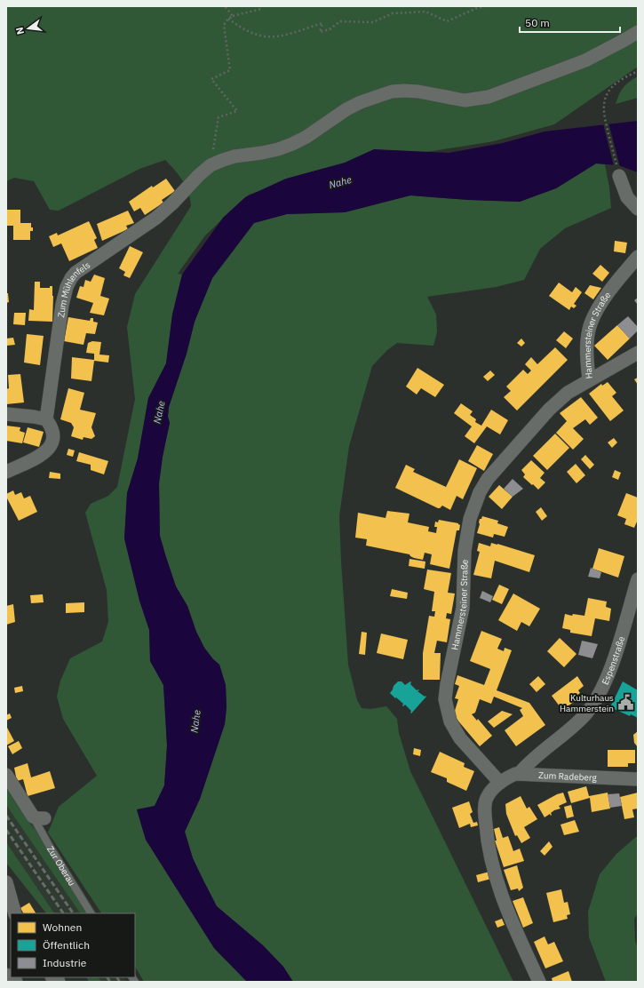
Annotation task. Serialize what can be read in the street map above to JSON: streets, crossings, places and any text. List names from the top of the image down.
{
  "streets": {
    "street": [
      "Zum Mühlenfels",
      "Hammersteiner Straße",
      "Espenstraße",
      "Zum Radeberg",
      "Zur Oberau"
    ]
  },
  "crossings": [
    ["Hammersteiner Straße", "Zum Radeberg"],
    ["Espenstraße", "Zum Radeberg"]
  ],
  "water": ["Nahe"],
  "places": {
    "public building": ["Kulturhaus Hammerstein"]
  },
  "legend": ["Wohnen", "Öffentlich", "Industrie"],
  "scale_bar": "50 m",
  "north": "left"
}
